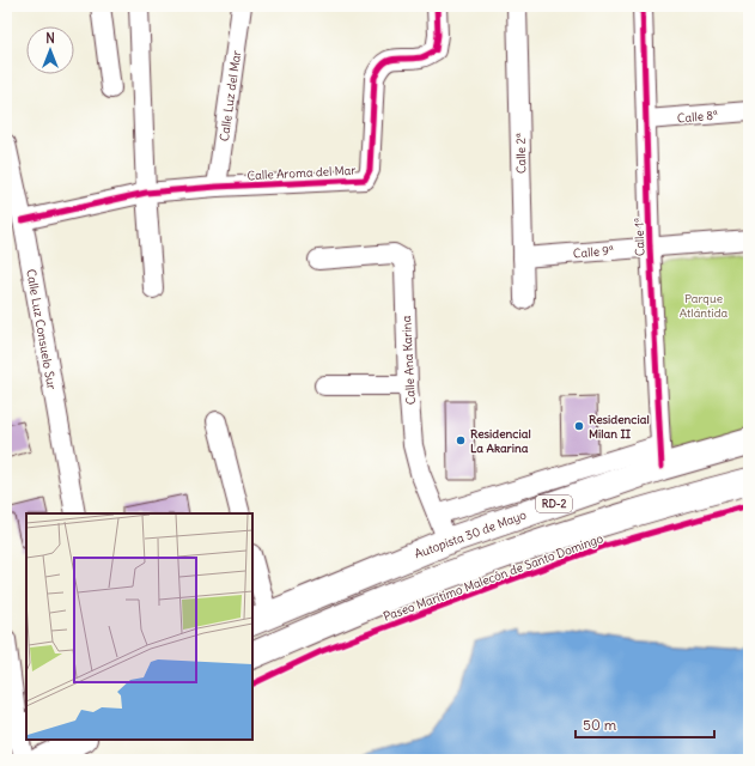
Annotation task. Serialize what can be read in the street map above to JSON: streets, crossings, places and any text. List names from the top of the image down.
{
  "streets": {
    "highway": ["RD-2", "Autopista 30 de Mayo"],
    "street": [
      "Calle Luz del Mar",
      "Calle 8ª",
      "Calle 2ª",
      "Calle Aroma del Mar",
      "Calle 1ª",
      "Calle 9ª",
      "Calle Luz Consuelo Sur",
      "Calle Ana Karina"
    ],
    "cycle path": ["Paseo Marítimo Malecón de Santo Domingo"]
  },
  "crossings": [
    ["Calle Luz del Mar", "Calle Aroma del Mar"],
    ["Calle 8ª", "Calle 1ª"],
    ["Calle 2ª", "Calle 9ª"],
    ["Calle Aroma del Mar", "Calle Luz Consuelo Sur"],
    ["Calle 1ª", "Calle 9ª"],
    ["Calle 1ª", "Autopista 30 de Mayo"],
    ["Calle Ana Karina", "Autopista 30 de Mayo"]
  ],
  "parks": ["Parque Atlántida"],
  "places": ["Residencial Milan II", "Residencial La Akarina"],
  "scale_bar": "50 m",
  "north": "top"
}
